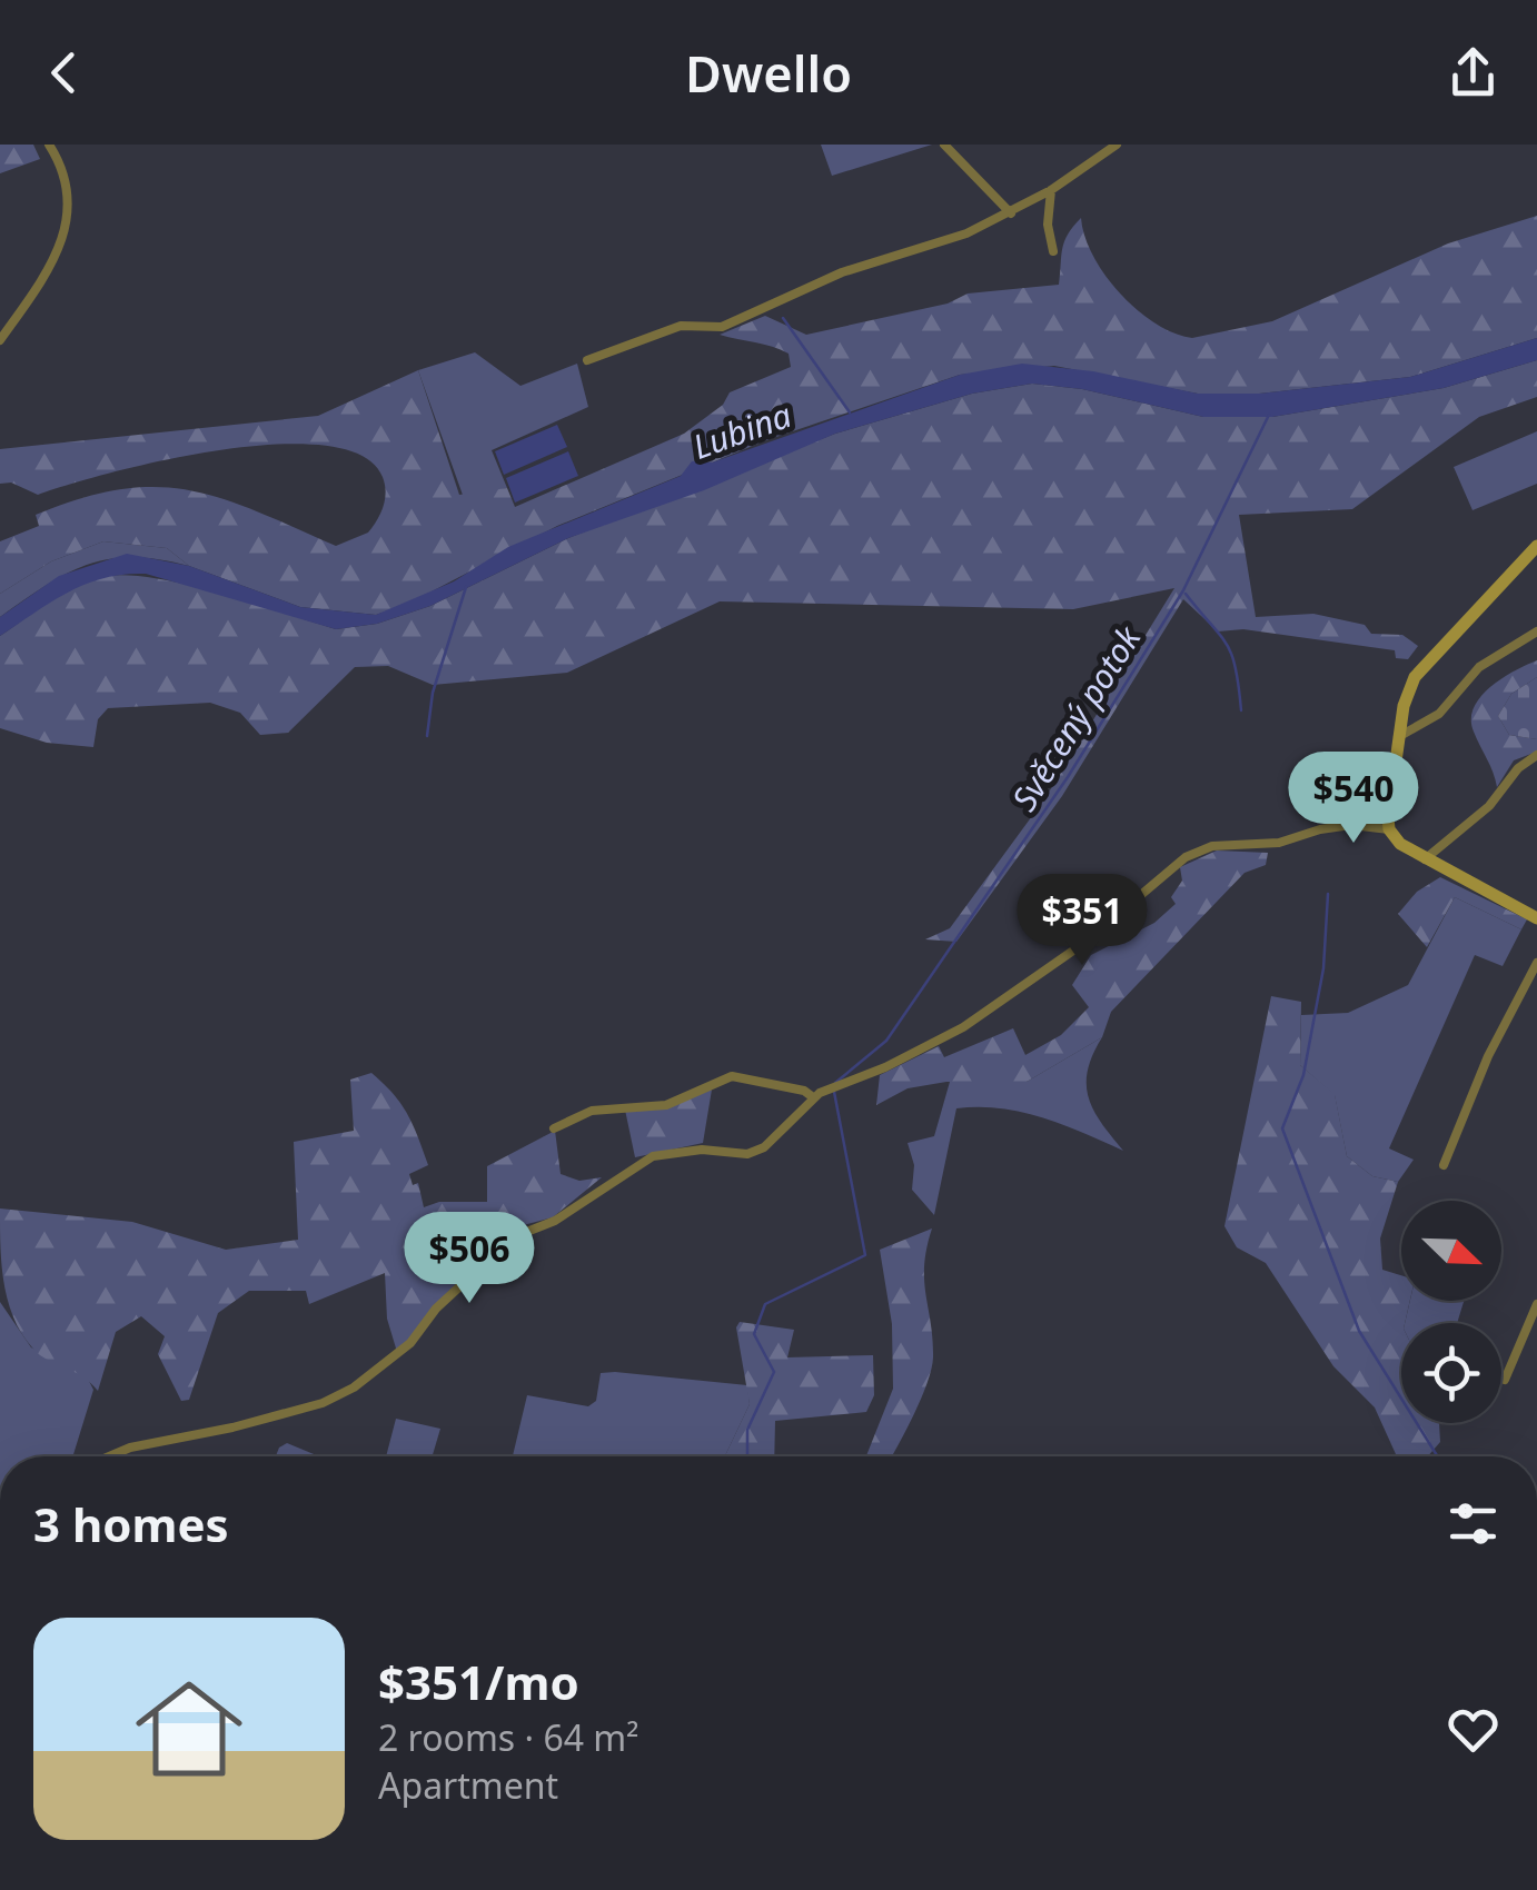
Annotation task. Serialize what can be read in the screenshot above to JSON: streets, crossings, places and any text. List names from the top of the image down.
{
  "water": ["Lubina", "Svěcený potok"],
  "north": "bottom right",
  "page": {
    "header": "Dwello",
    "price": ["$540", "$351", "$506"],
    "heading": "3 homes",
    "list": [
      {
        "name": "$351/mo",
        "note": "2 rooms · 64 m² · Apartment"
      }
    ]
  }
}
